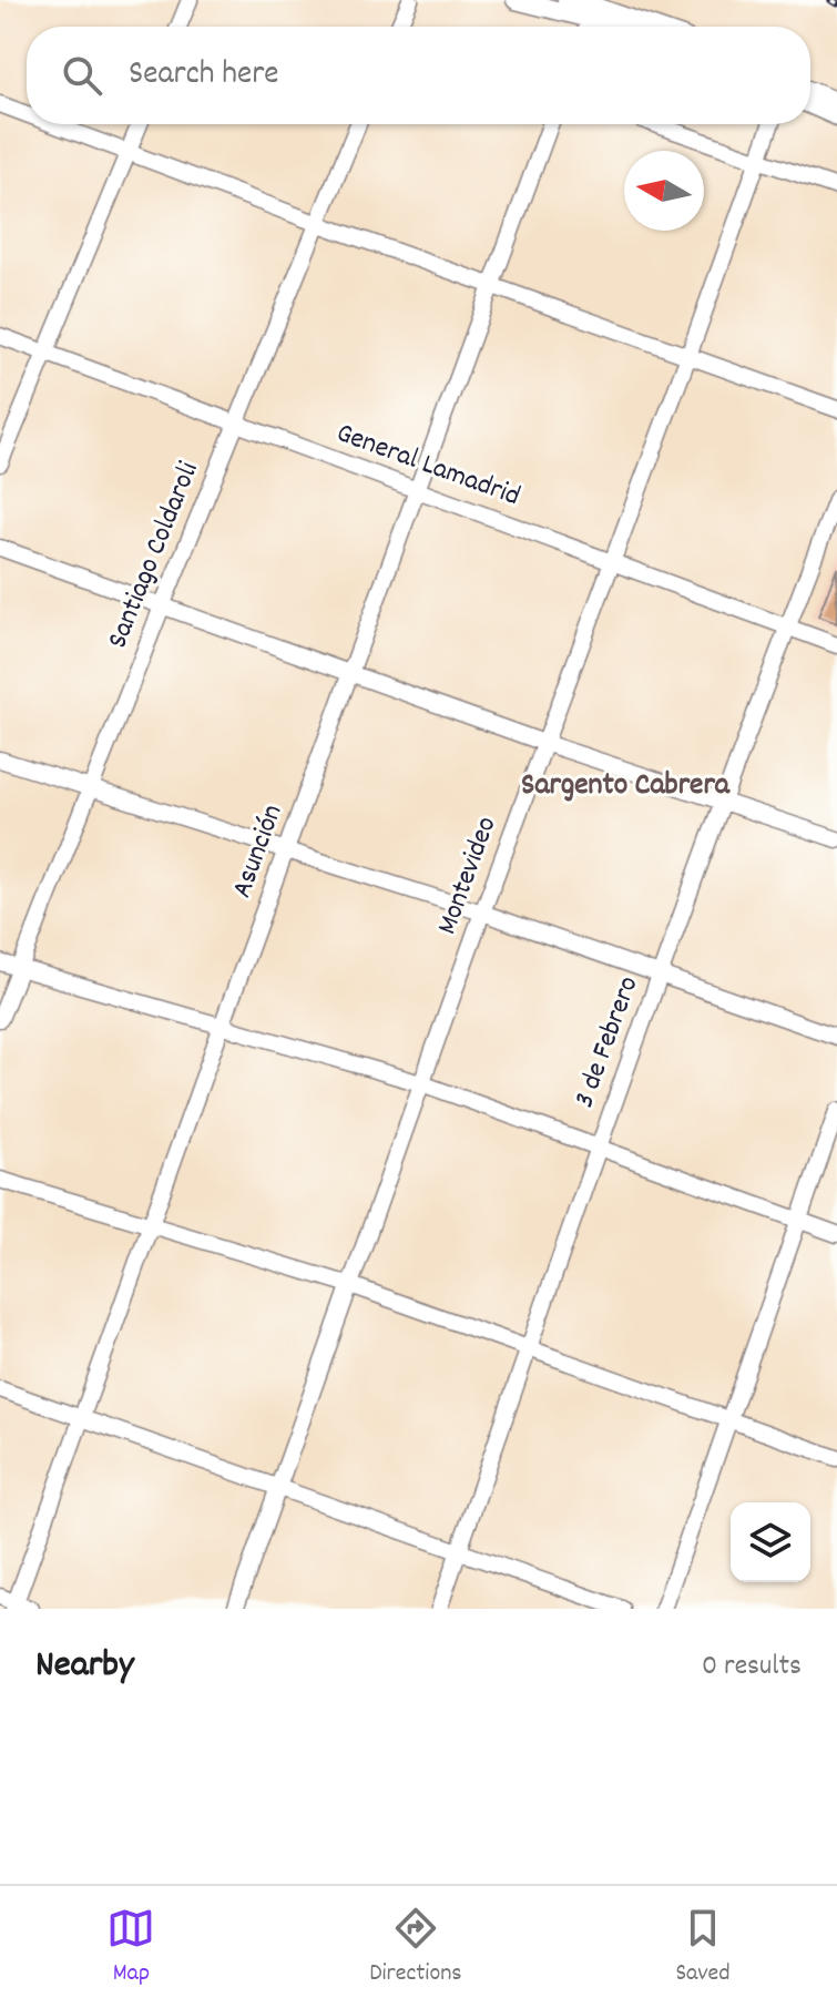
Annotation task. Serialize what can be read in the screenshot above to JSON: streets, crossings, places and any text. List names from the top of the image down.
{
  "streets": {
    "street": [
      "General Lamadrid",
      "Santiago Coldaroli",
      "Asunción",
      "Montevideo",
      "3 de Febrero"
    ]
  },
  "crossings": [
    ["General Lamadrid", "Santiago Coldaroli"],
    ["General Lamadrid", "Asunción"],
    ["General Lamadrid", "Montevideo"],
    ["General Lamadrid", "3 de Febrero"]
  ],
  "districts": ["Sargento Cabrera"],
  "north": "left",
  "page": {
    "search": "Search here",
    "heading": ["Nearby", "0 results"],
    "nav": ["Map", "Directions", "Saved"]
  }
}
